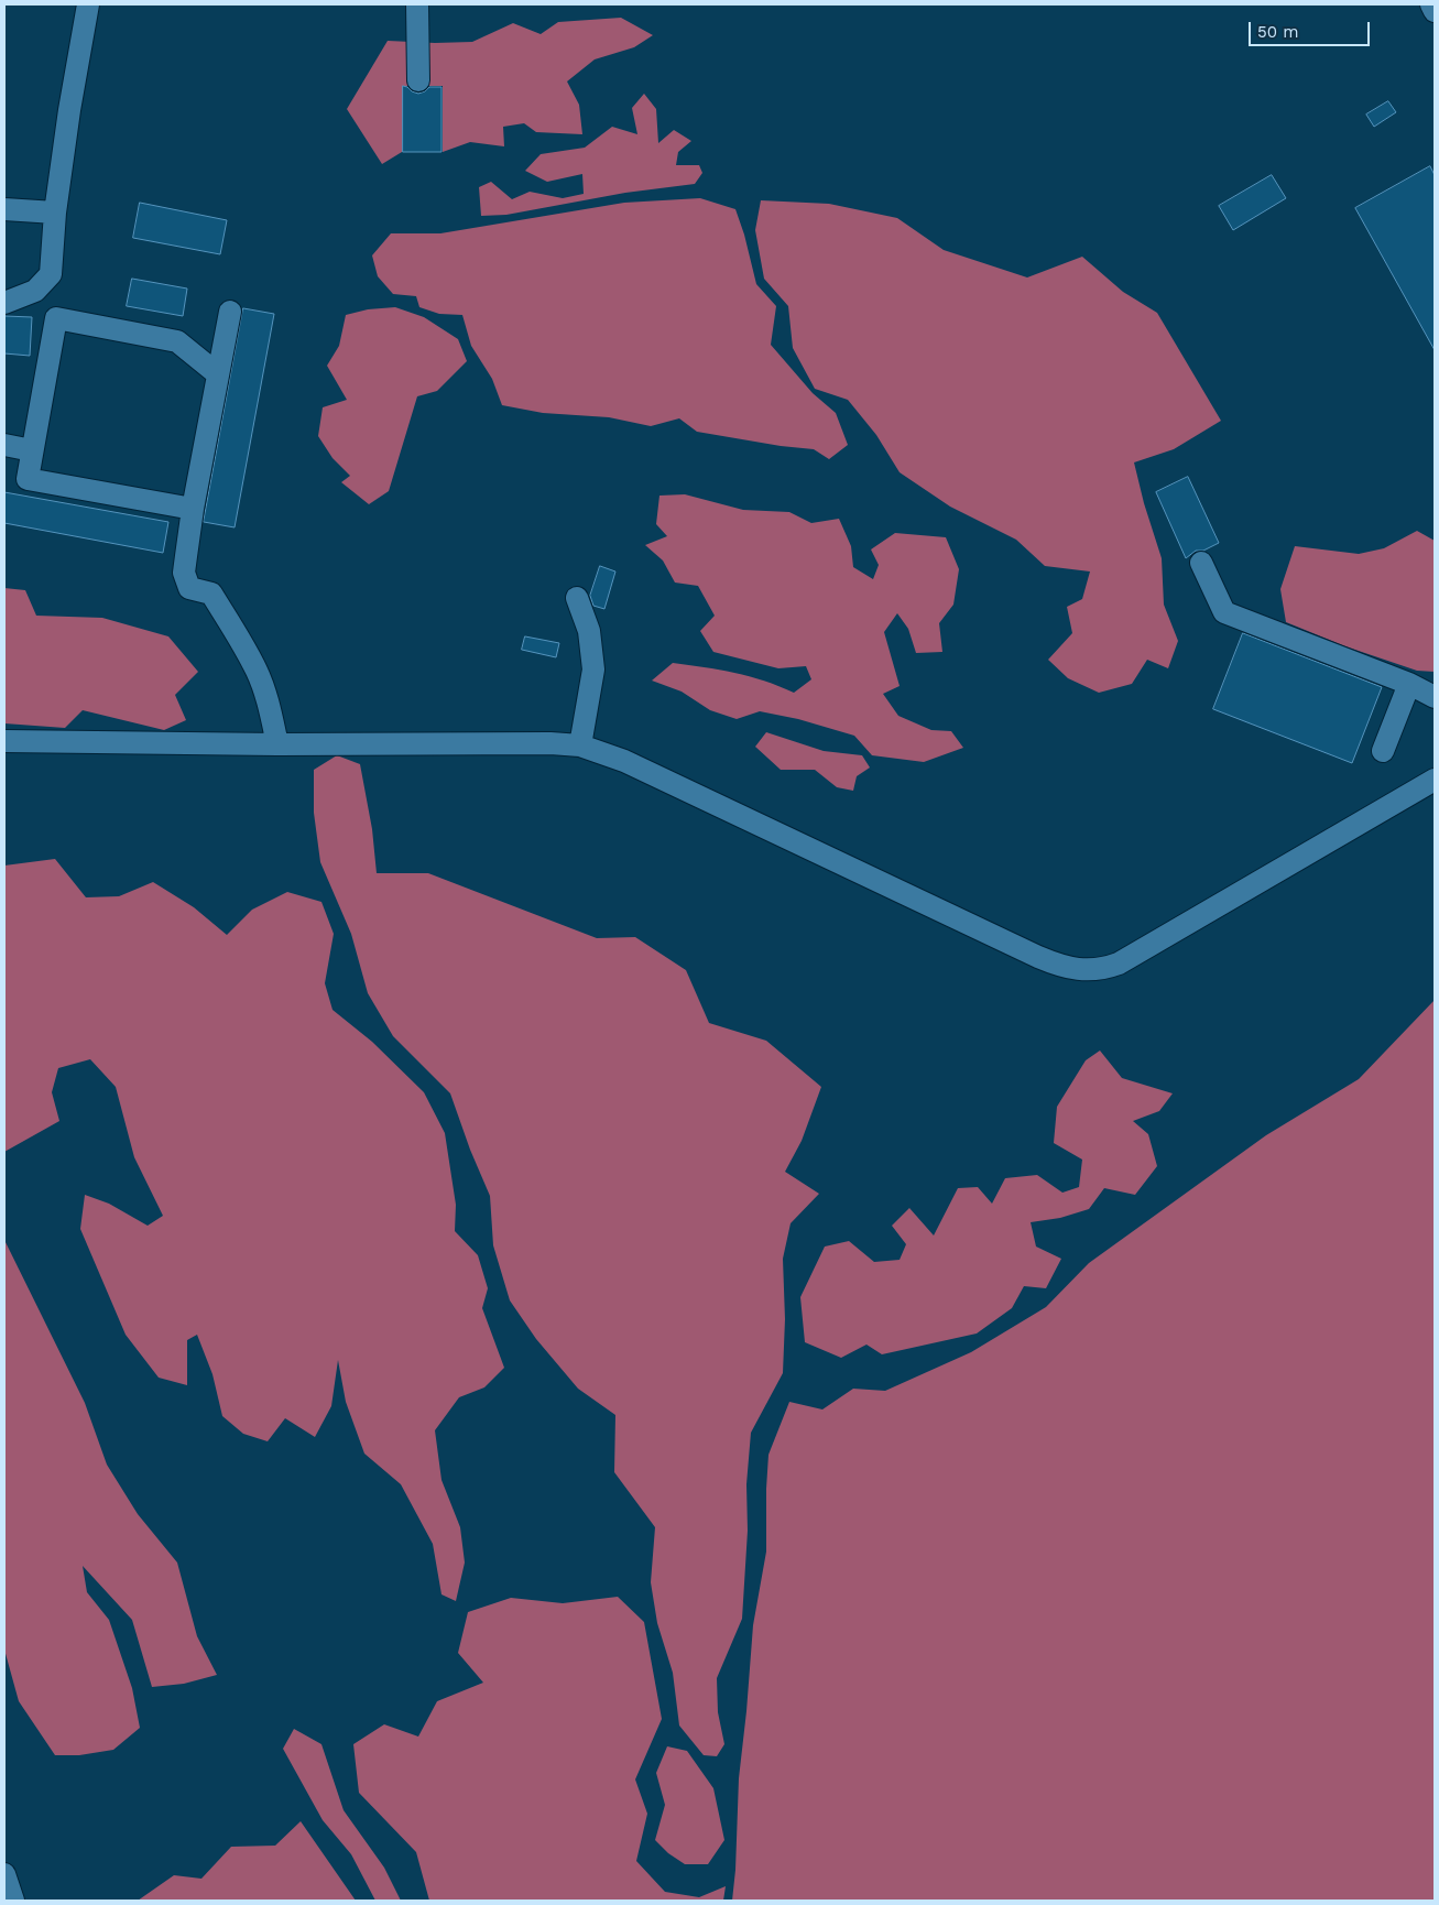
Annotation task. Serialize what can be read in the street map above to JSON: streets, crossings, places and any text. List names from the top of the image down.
{
  "scale_bar": "50 m"
}
